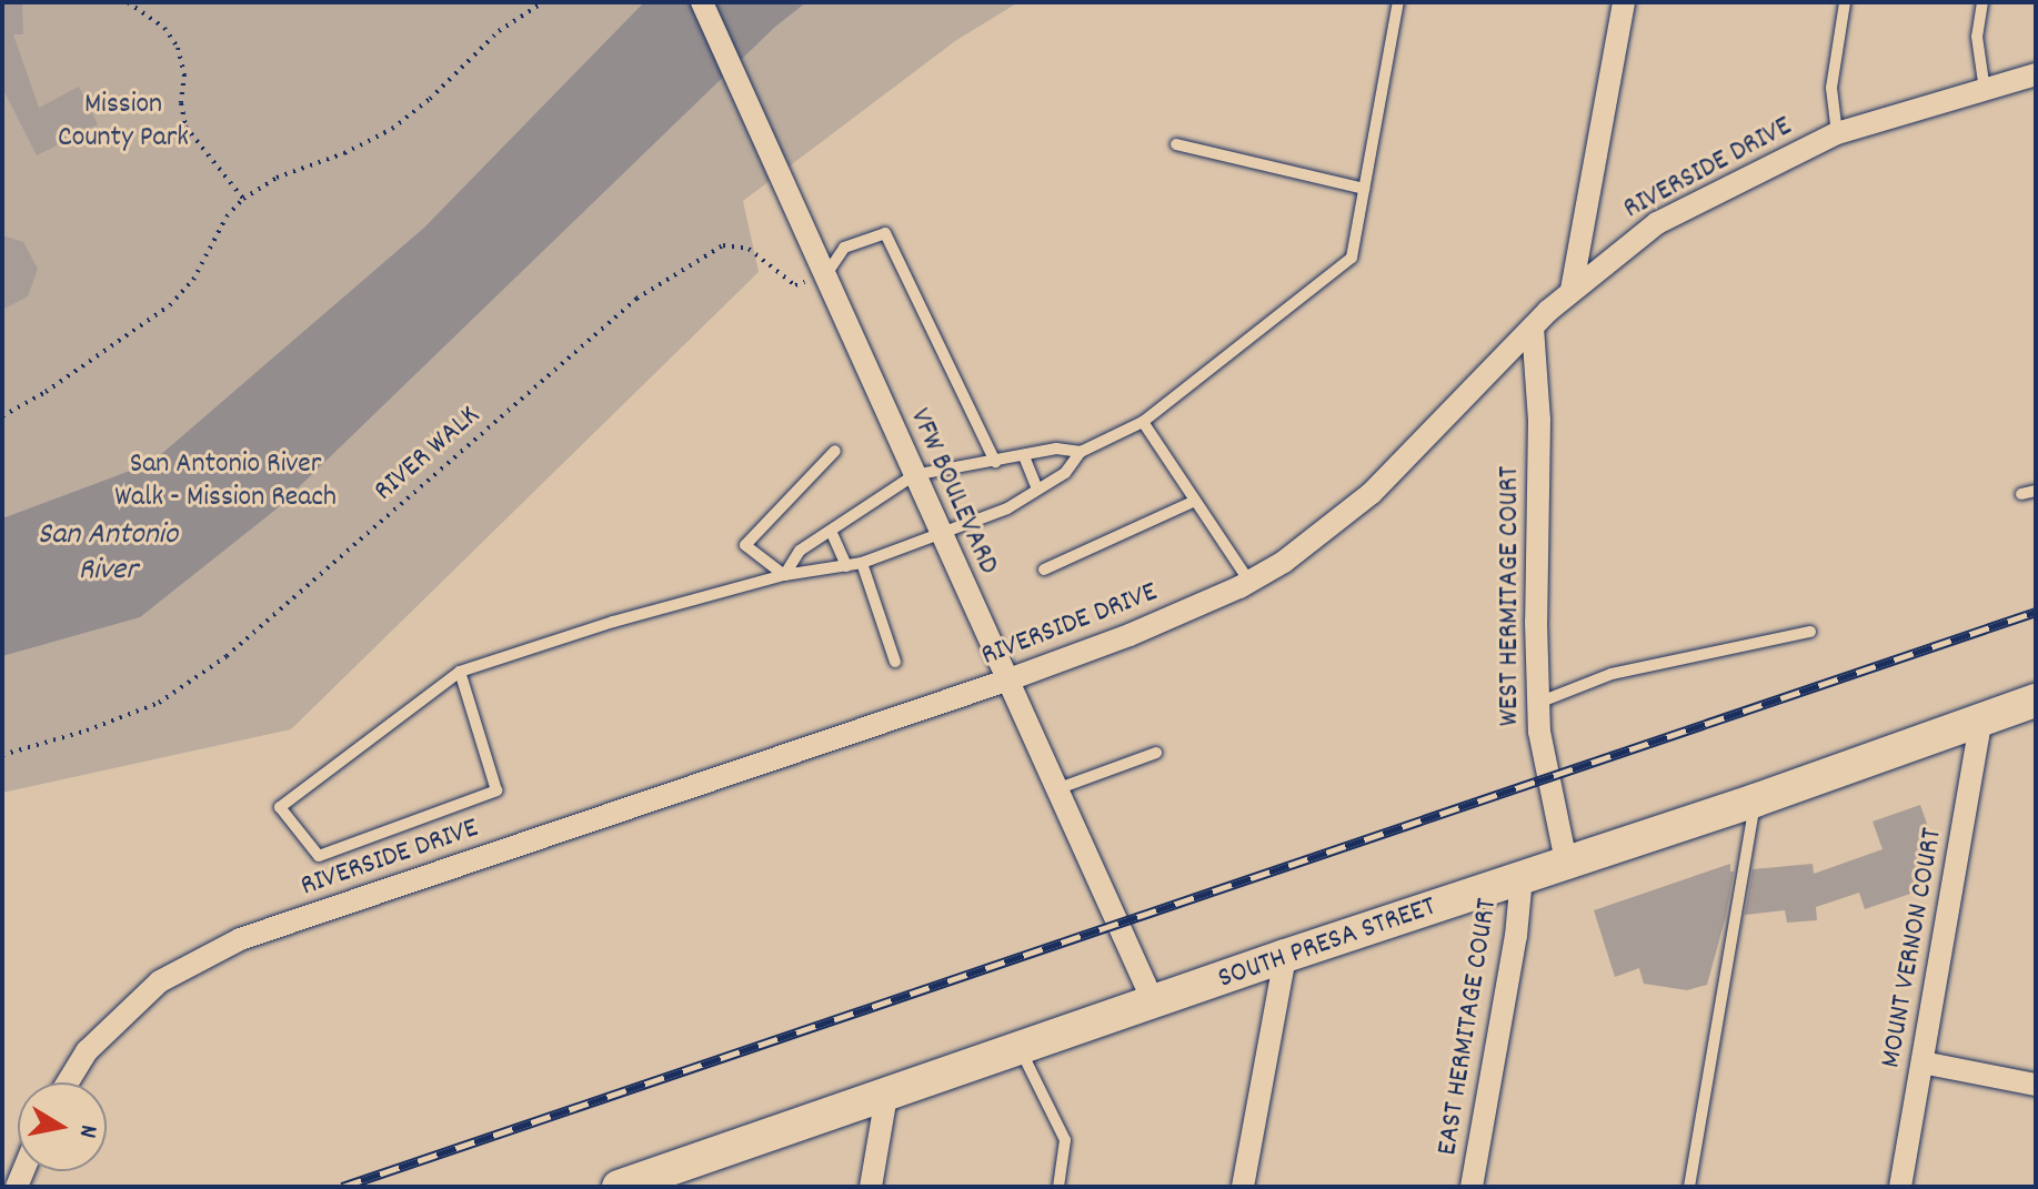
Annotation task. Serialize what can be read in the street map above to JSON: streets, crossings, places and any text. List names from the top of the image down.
{
  "streets": {
    "main road": ["SOUTH PRESA STREET"],
    "street": [
      "RIVERSIDE DRIVE",
      "VFW BOULEVARD",
      "WEST HERMITAGE COURT",
      "MOUNT VERNON COURT",
      "EAST HERMITAGE COURT"
    ],
    "path": ["RIVER WALK"]
  },
  "crossings": [
    ["RIVERSIDE DRIVE", "VFW BOULEVARD"],
    ["RIVERSIDE DRIVE", "WEST HERMITAGE COURT"],
    ["RIVER WALK", "VFW BOULEVARD"],
    ["VFW BOULEVARD", "SOUTH PRESA STREET"],
    ["WEST HERMITAGE COURT", "SOUTH PRESA STREET"],
    ["SOUTH PRESA STREET", "MOUNT VERNON COURT"],
    ["SOUTH PRESA STREET", "EAST HERMITAGE COURT"]
  ],
  "water": ["San Antonio River"],
  "parks": ["Mission County Park", "San Antonio River Walk - Mission Reach"],
  "north": "right"
}
